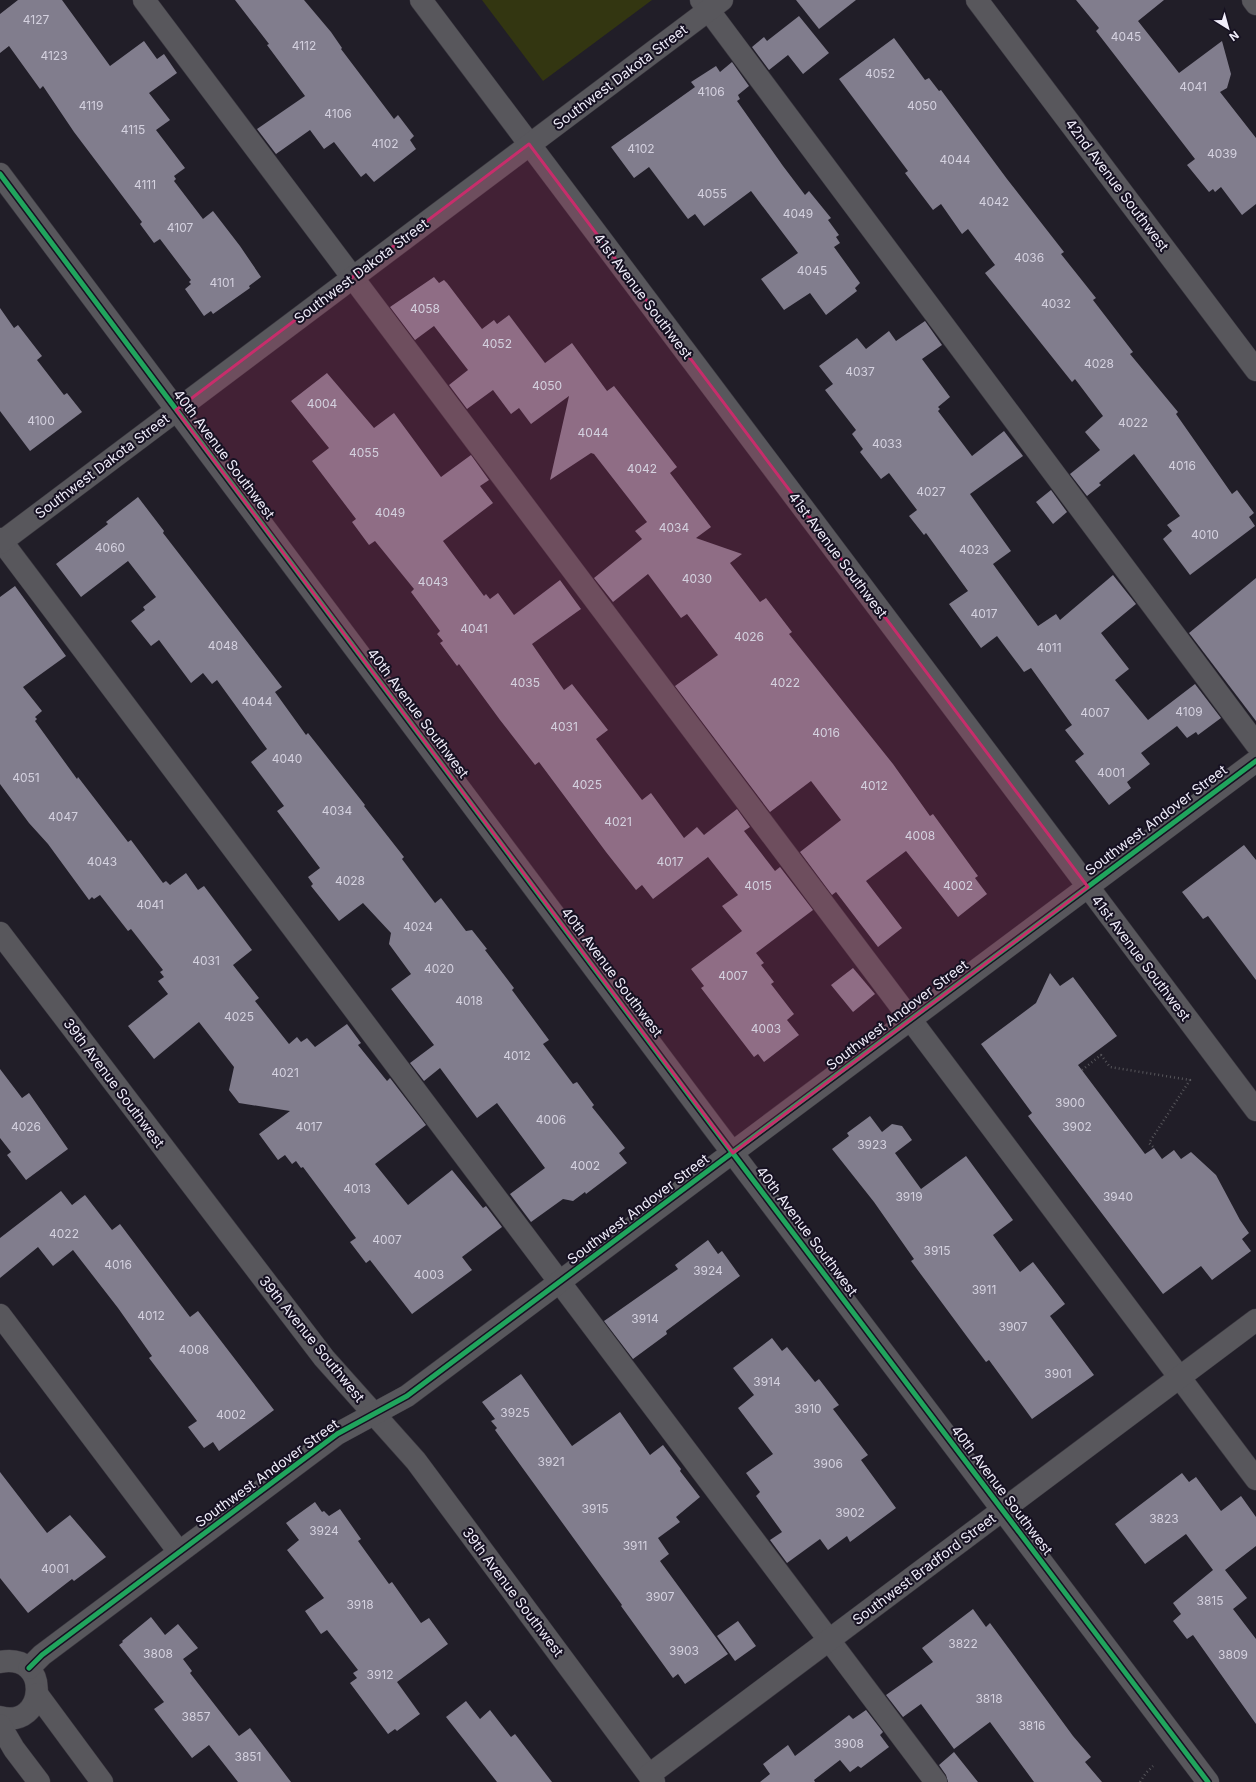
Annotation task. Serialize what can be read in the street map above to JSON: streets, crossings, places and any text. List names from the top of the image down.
{
  "streets": {
    "street": [
      "Southwest Dakota Street",
      "42nd Avenue Southwest",
      "41st Avenue Southwest",
      "40th Avenue Southwest",
      "Southwest Andover Street",
      "39th Avenue Southwest",
      "Southwest Bradford Street"
    ]
  },
  "crossings": [
    ["Southwest Dakota Street", "41st Avenue Southwest"],
    ["Southwest Dakota Street", "40th Avenue Southwest"],
    ["41st Avenue Southwest", "Southwest Andover Street"],
    ["40th Avenue Southwest", "Southwest Andover Street"],
    ["40th Avenue Southwest", "Southwest Bradford Street"],
    ["Southwest Andover Street", "39th Avenue Southwest"],
    ["39th Avenue Southwest", "Southwest Bradford Street"]
  ],
  "house_numbers": [
    "4127",
    "4045",
    "4112",
    "4123",
    "4052",
    "4041",
    "4106",
    "4119",
    "4050",
    "4106",
    "4115",
    "4102",
    "4102",
    "4039",
    "4044",
    "4111",
    "4055",
    "4042",
    "4049",
    "4107",
    "4036",
    "4045",
    "4101",
    "4032",
    "4058",
    "4052",
    "4028",
    "4037",
    "4050",
    "4004",
    "4100",
    "4022",
    "4044",
    "4033",
    "4055",
    "4016",
    "4042",
    "4027",
    "4049",
    "4034",
    "4010",
    "4060",
    "4023",
    "4030",
    "4043",
    "4017",
    "4041",
    "4026",
    "4048",
    "4011",
    "4035",
    "4022",
    "4044",
    "4109",
    "4007",
    "4031",
    "4016",
    "4040",
    "4001",
    "4051",
    "4025",
    "4012",
    "4034",
    "4047",
    "4021",
    "4008",
    "4043",
    "4017",
    "4028",
    "4015",
    "4002",
    "4041",
    "4024",
    "4031",
    "4020",
    "4007",
    "4018",
    "4025",
    "4003",
    "4012",
    "4021",
    "3900",
    "4006",
    "4026",
    "4017",
    "3902",
    "3923",
    "4002",
    "4013",
    "3919",
    "3940",
    "4022",
    "4007",
    "3915",
    "4016",
    "3924",
    "4003",
    "3911",
    "4012",
    "3914",
    "3907",
    "4008",
    "3901",
    "3914",
    "3910",
    "3925",
    "4002",
    "3921",
    "3906",
    "3915",
    "3902",
    "3823",
    "3924",
    "3911",
    "4001",
    "3907",
    "3815",
    "3918",
    "3822",
    "3903",
    "3808",
    "3809",
    "3912",
    "3818",
    "3857",
    "3816",
    "3908",
    "3851"
  ],
  "north": "bottom right"
}
